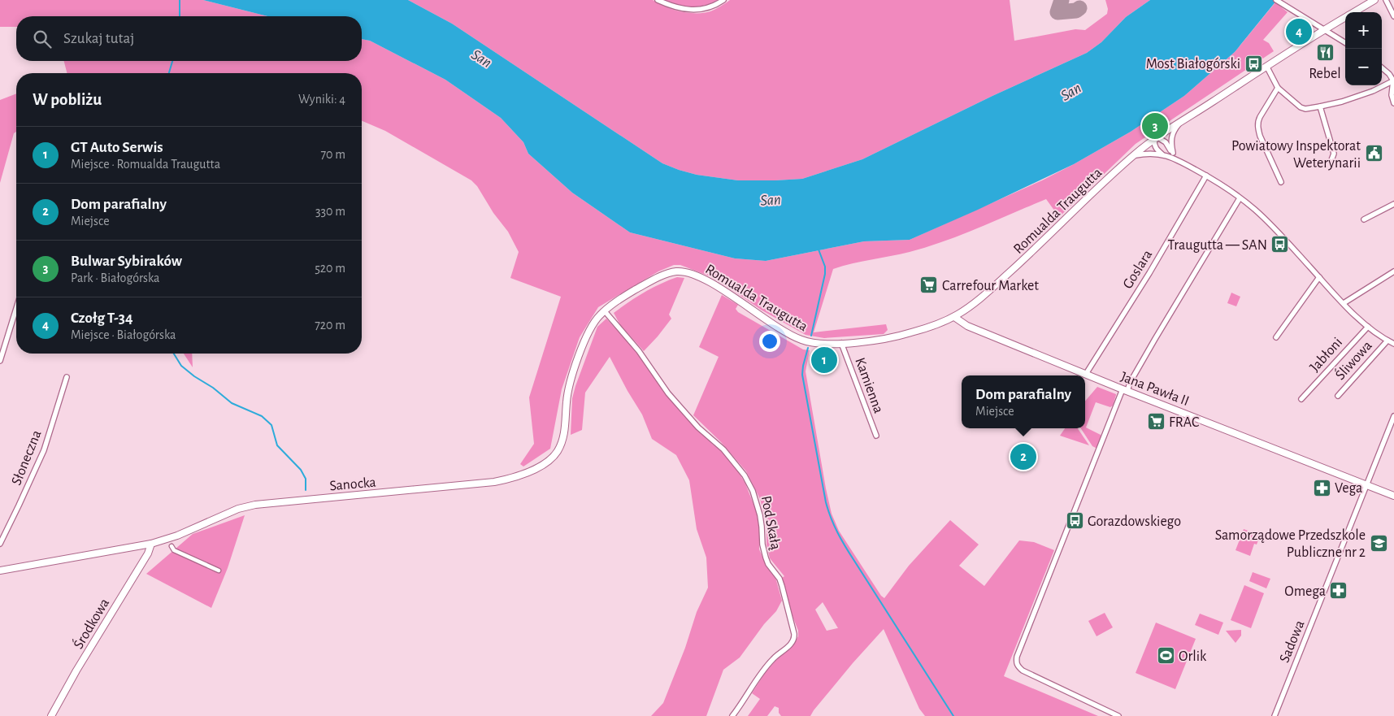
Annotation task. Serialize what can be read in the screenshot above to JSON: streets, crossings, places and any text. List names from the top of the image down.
{
  "streets": {
    "street": [
      "Romualda Traugutta",
      "Goslara",
      "Jabłoni",
      "Śliwowa",
      "Kamienna",
      "Jana Pawła II",
      "Słoneczna",
      "Sanocka",
      "Pod Skałą",
      "Środkowa",
      "Sadowa"
    ]
  },
  "crossings": [
    ["Romualda Traugutta", "Kamienna"],
    ["Romualda Traugutta", "Jana Pawła II"],
    ["Romualda Traugutta", "Sanocka"],
    ["Romualda Traugutta", "Pod Skałą"],
    ["Goslara", "Jana Pawła II"],
    ["Jana Pawła II", "Sadowa"],
    ["Sanocka", "Pod Skałą"],
    ["Sanocka", "Środkowa"]
  ],
  "water": ["San"],
  "places": {
    "restaurant": ["Rebel"],
    "bus stop": ["Most Białogórski", "Traugutta — SAN", "Gorazdowskiego"],
    "public building": ["Powiatowy Inspektorat Weterynarii"],
    "supermarket": ["Carrefour Market", "FRAC"],
    "pharmacy": ["Vega", "Omega"],
    "school or university": ["Samorządowe Przedszkole Publiczne nr 2"],
    "sports": ["Orlik"]
  },
  "page": {
    "map_buttons": ["+", "−"],
    "search": "Szukaj tutaj",
    "pins": [
      "4",
      "3",
      "1",
      "2"
    ],
    "heading": ["W pobliżu", "Wyniki: 4"],
    "list": [
      {
        "mark": "1",
        "name": "GT Auto Serwis",
        "note": "Miejsce · Romualda Traugutta",
        "value": "70 m"
      },
      {
        "mark": "2",
        "name": "Dom parafialny",
        "note": "Miejsce",
        "value": "330 m"
      },
      {
        "mark": "3",
        "name": "Bulwar Sybiraków",
        "note": "Park · Białogórska",
        "value": "520 m"
      },
      {
        "mark": "4",
        "name": "Czołg T-34",
        "note": "Miejsce · Białogórska",
        "value": "720 m"
      }
    ],
    "popup": ["Dom parafialny", "Miejsce"]
  }
}
